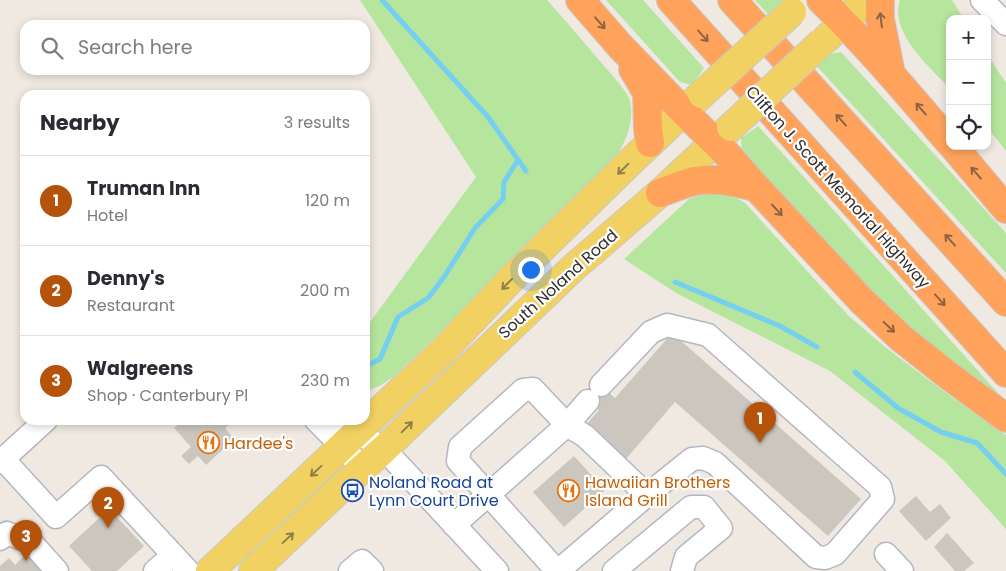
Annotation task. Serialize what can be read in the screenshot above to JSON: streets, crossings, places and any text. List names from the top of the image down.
{
  "streets": {
    "highway": ["Clifton J. Scott Memorial Highway"],
    "main road": ["South Noland Road"]
  },
  "places": {
    "restaurant": ["Hardee's", "Hawaiian Brothers Island Grill"],
    "bus stop": ["Noland Road at Lynn Court Drive"]
  },
  "page": {
    "map_buttons": ["+", "−"],
    "search": "Search here",
    "heading": ["Nearby", "3 results"],
    "list": [
      {
        "mark": "1",
        "name": "Truman Inn",
        "note": "Hotel",
        "value": "120 m"
      },
      {
        "mark": "2",
        "name": "Denny's",
        "note": "Restaurant",
        "value": "200 m"
      },
      {
        "mark": "3",
        "name": "Walgreens",
        "note": "Shop · Canterbury Pl",
        "value": "230 m"
      }
    ],
    "pins": ["1", "2", "3"]
  }
}
